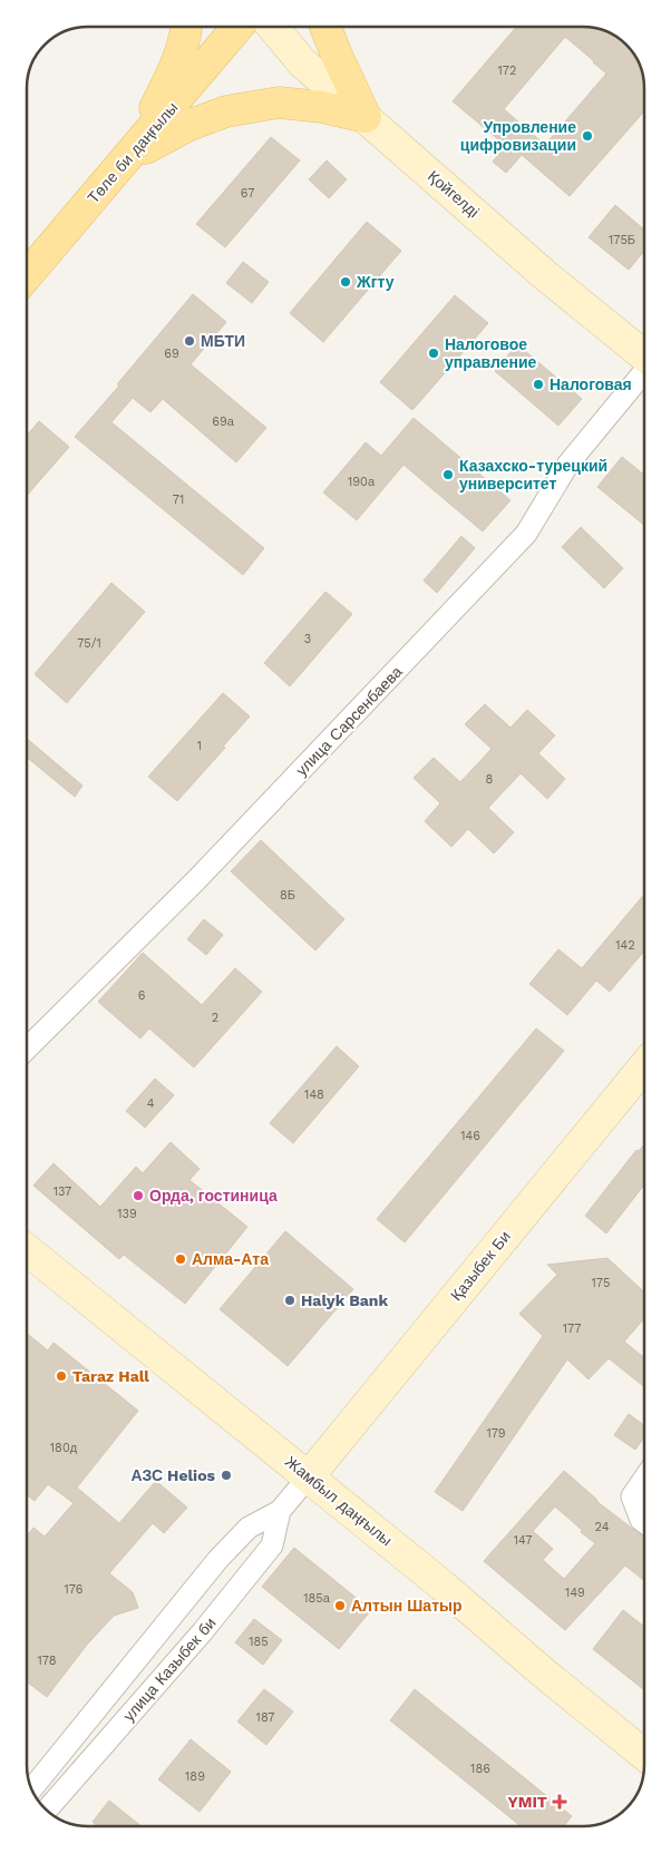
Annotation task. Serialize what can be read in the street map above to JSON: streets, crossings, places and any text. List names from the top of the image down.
{
  "streets": {
    "main road": ["Төле би даңғылы"],
    "street": [
      "Қойгелді",
      "улица Сарсенбаева",
      "Қазыбек Би",
      "Жамбыл даңғылы",
      "улица Казыбек би"
    ]
  },
  "crossings": [
    ["Қазыбек Би", "Жамбыл даңғылы"],
    ["Қазыбек Би", "улица Казыбек би"],
    ["Жамбыл даңғылы", "улица Казыбек би"]
  ],
  "places": {
    "other": [
      "Упровление цифровизации",
      "Жгту",
      "МБТИ",
      "Налоговое управление",
      "Налоговая",
      "Казахско-турецкий университет",
      "Орда, гостиница",
      "Алма-Ата",
      "Halyk Bank",
      "Taraz Hall",
      "АЗС Helios",
      "Алтын Шатыр"
    ],
    "health": ["YMIT"]
  },
  "house_numbers": [
    "172",
    "67",
    "175Б",
    "69",
    "69а",
    "190а",
    "71",
    "3",
    "75/1",
    "1",
    "8",
    "8Б",
    "142",
    "6",
    "2",
    "148",
    "4",
    "146",
    "137",
    "139",
    "175",
    "177",
    "179",
    "180д",
    "24",
    "147",
    "176",
    "149",
    "185а",
    "185",
    "178",
    "187",
    "186",
    "189"
  ]
}
